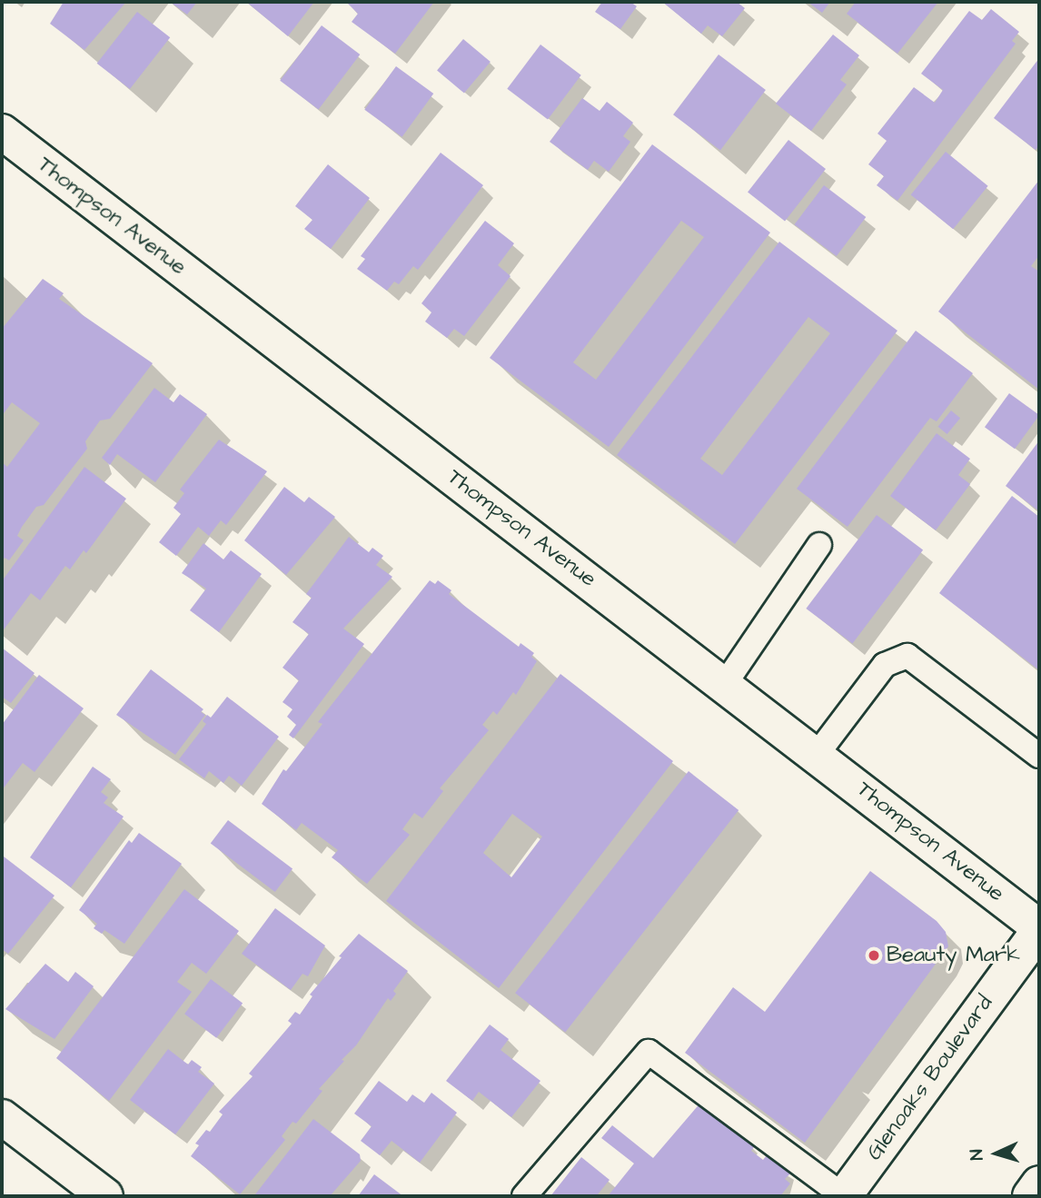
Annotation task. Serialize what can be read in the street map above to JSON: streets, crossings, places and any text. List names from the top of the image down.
{
  "streets": {
    "street": ["Thompson Avenue", "Glenoaks Boulevard"]
  },
  "crossings": [
    ["Thompson Avenue", "Glenoaks Boulevard"]
  ],
  "places": ["Beauty Mark"],
  "north": "left"
}
